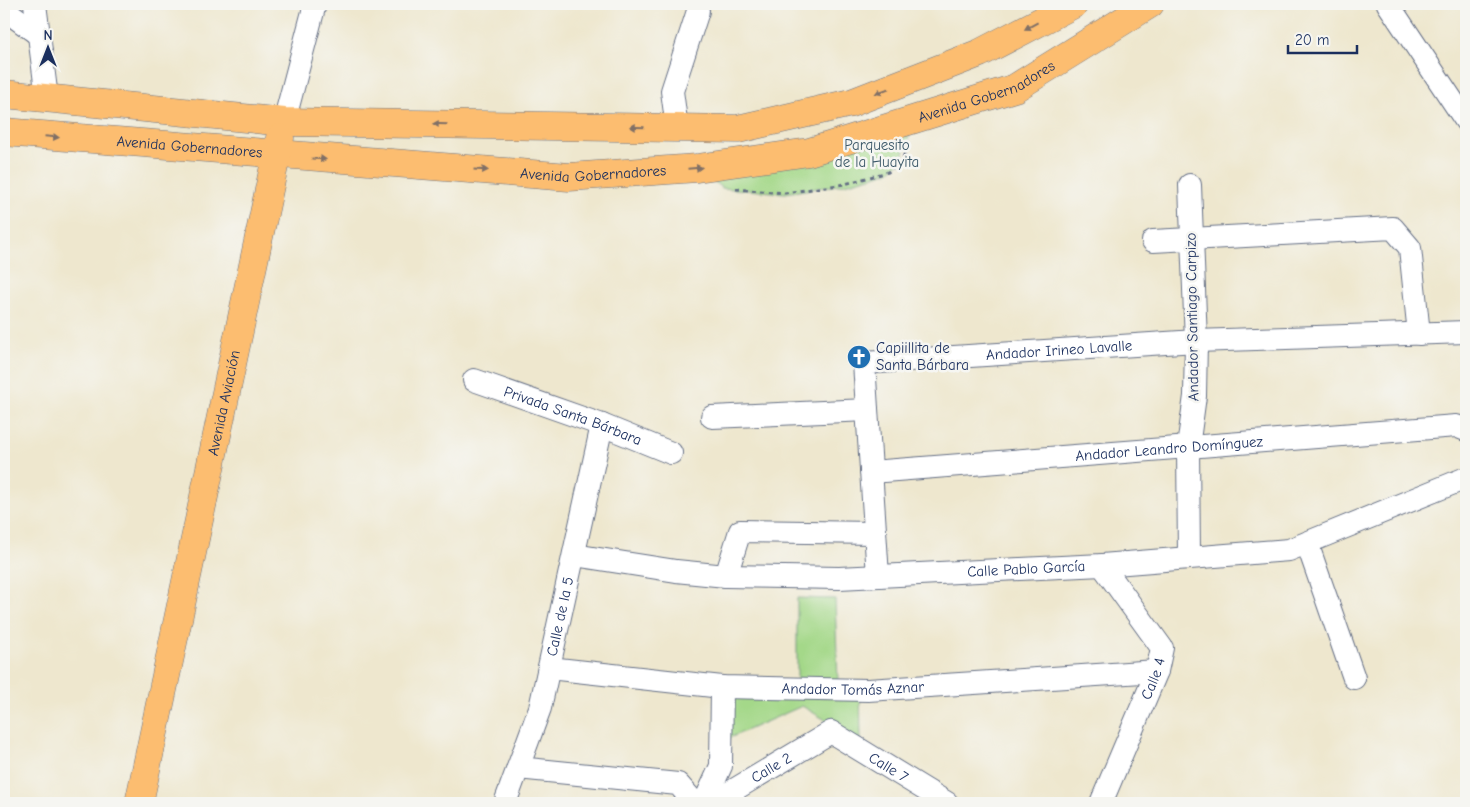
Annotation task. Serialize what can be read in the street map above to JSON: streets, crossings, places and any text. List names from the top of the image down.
{
  "streets": {
    "main road": ["Avenida Gobernadores", "Avenida Aviación"],
    "street": [
      "Andador Santiago Carpizo",
      "Andador Irineo Lavalle",
      "Privada Santa Bárbara",
      "Andador Leandro Domínguez",
      "Calle Pablo García",
      "Calle de la 5",
      "Calle 4",
      "Andador Tomás Aznar",
      "Calle 2",
      "Calle 7"
    ]
  },
  "crossings": [
    ["Avenida Gobernadores", "Avenida Aviación"],
    ["Andador Santiago Carpizo", "Andador Irineo Lavalle"],
    ["Andador Santiago Carpizo", "Andador Leandro Domínguez"],
    ["Andador Santiago Carpizo", "Calle Pablo García"],
    ["Andador Irineo Lavalle", "Andador Leandro Domínguez"],
    ["Andador Irineo Lavalle", "Calle Pablo García"],
    ["Privada Santa Bárbara", "Calle de la 5"],
    ["Calle Pablo García", "Calle de la 5"],
    ["Calle Pablo García", "Calle 4"],
    ["Calle de la 5", "Andador Tomás Aznar"],
    ["Calle 4", "Andador Tomás Aznar"],
    ["Calle 2", "Calle 7"]
  ],
  "parks": ["Parquesito de la Huayita"],
  "places": {
    "church": ["Capiillita de Santa Bárbara"]
  },
  "scale_bar": "20 m",
  "north": "top"
}
